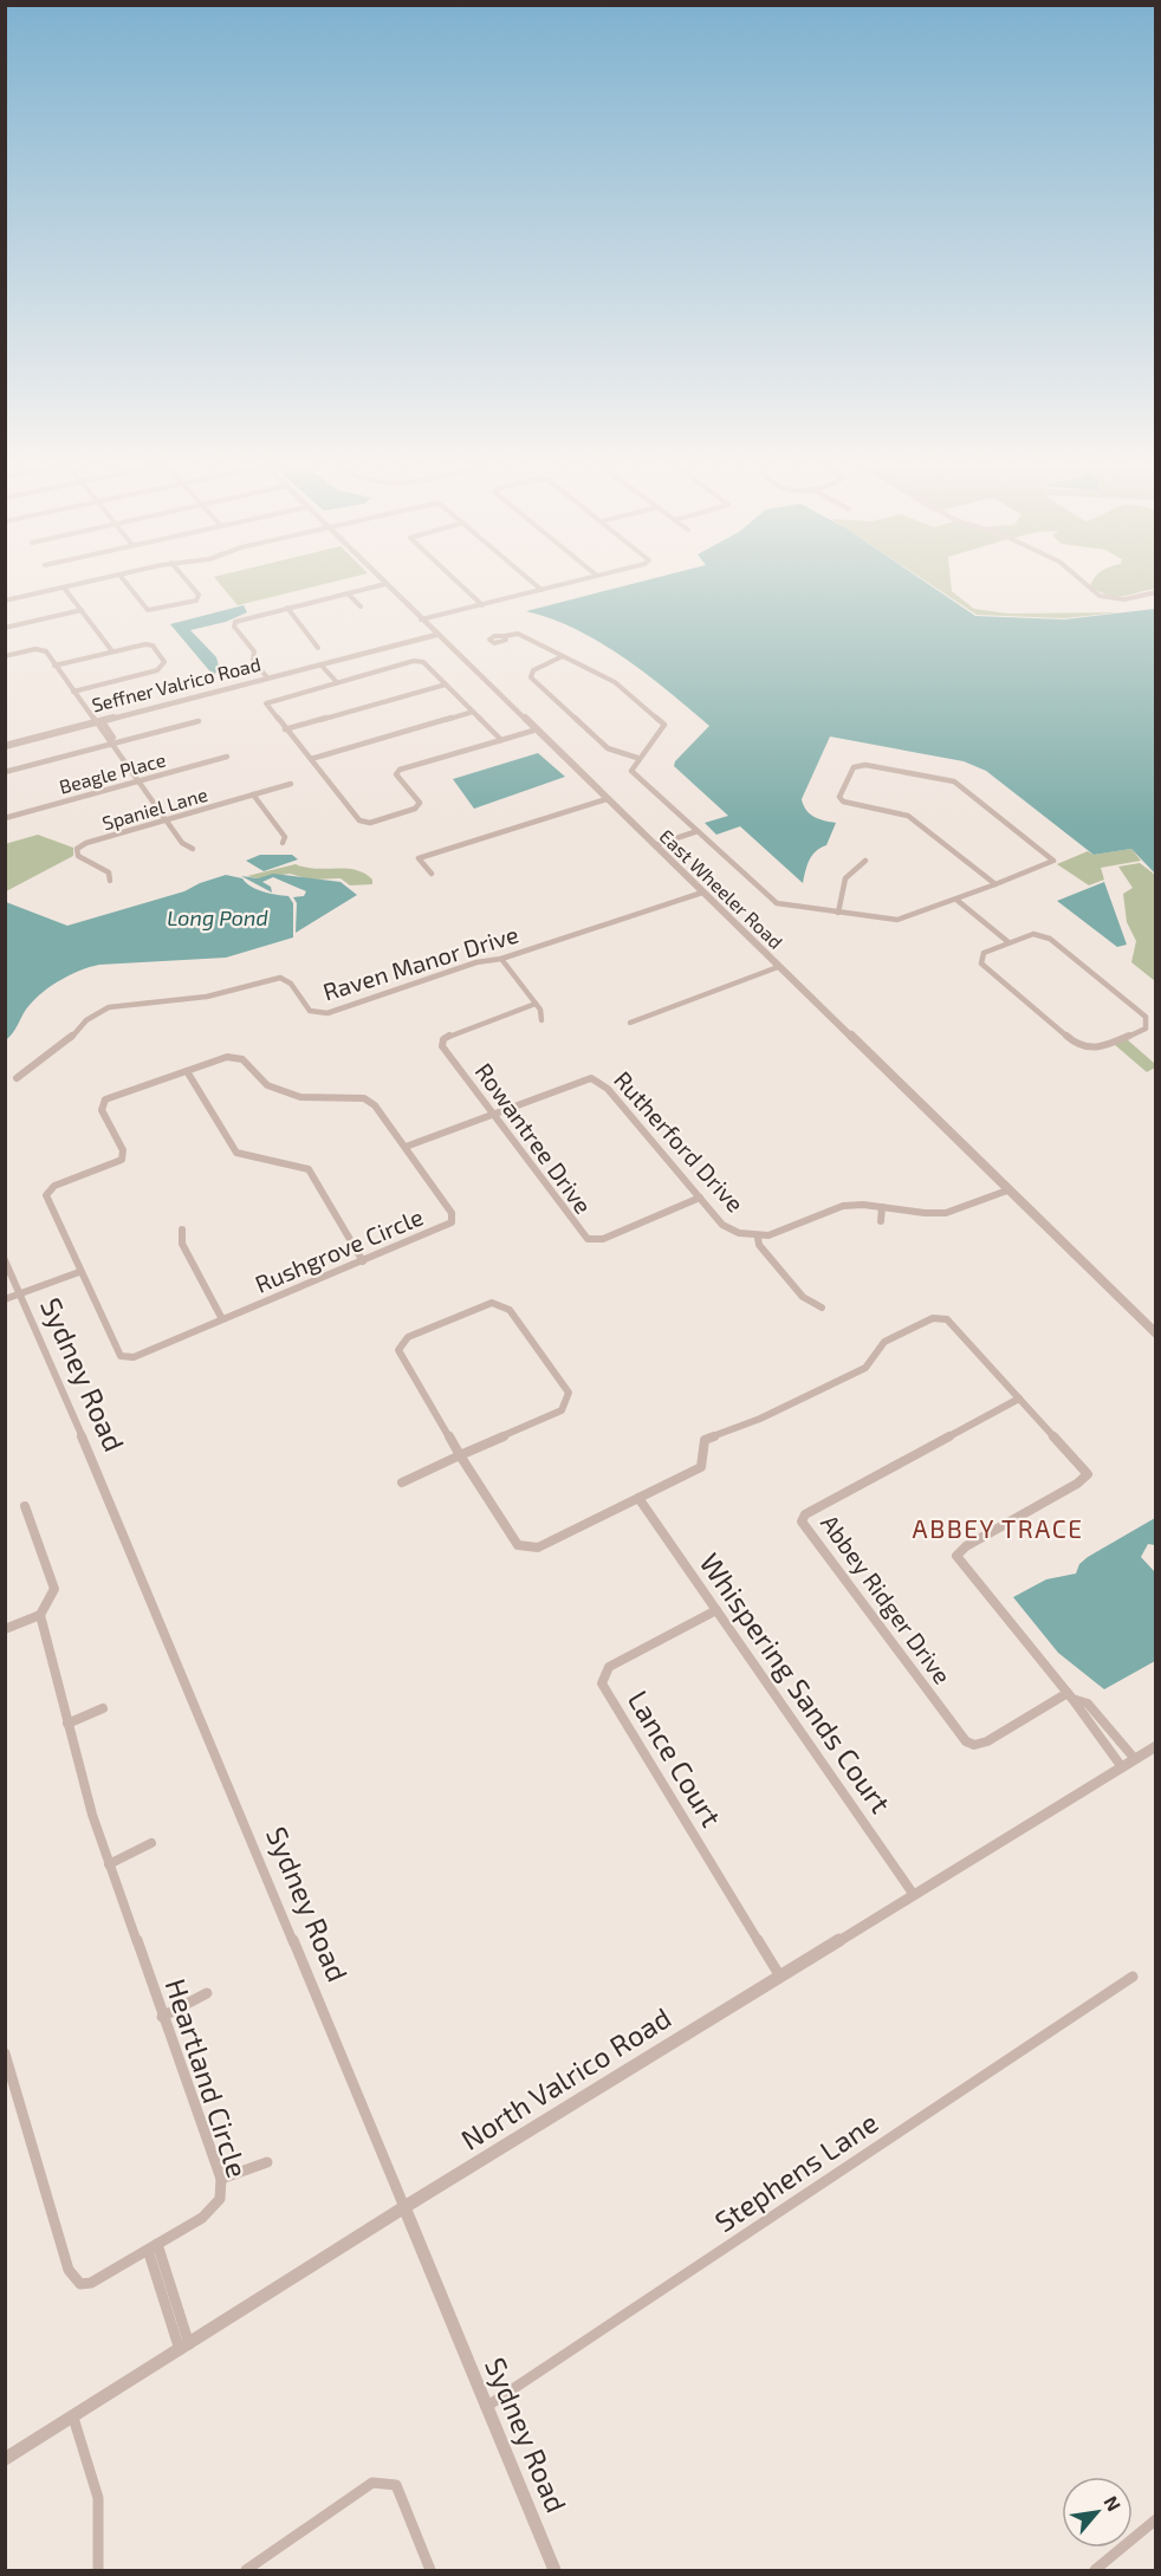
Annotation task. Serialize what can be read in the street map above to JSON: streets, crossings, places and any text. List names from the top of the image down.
{
  "streets": {
    "street": [
      "Seffner Valrico Road",
      "Beagle Place",
      "Spaniel Lane",
      "East Wheeler Road",
      "Raven Manor Drive",
      "Rowantree Drive",
      "Rutherford Drive",
      "Rushgrove Circle",
      "Sydney Road",
      "Abbey Ridger Drive",
      "Whispering Sands Court",
      "Lance Court",
      "Heartland Circle",
      "North Valrico Road",
      "Stephens Lane"
    ]
  },
  "crossings": [
    ["Seffner Valrico Road", "East Wheeler Road"],
    ["East Wheeler Road", "Raven Manor Drive"],
    ["East Wheeler Road", "Rutherford Drive"],
    ["Rowantree Drive", "Rutherford Drive"],
    ["Rutherford Drive", "Rushgrove Circle"],
    ["Sydney Road", "North Valrico Road"],
    ["Sydney Road", "Stephens Lane"],
    ["Whispering Sands Court", "Lance Court"],
    ["Whispering Sands Court", "North Valrico Road"],
    ["Lance Court", "North Valrico Road"]
  ],
  "districts": ["ABBEY TRACE"],
  "water": ["Long Pond"],
  "north": "top right"
}
